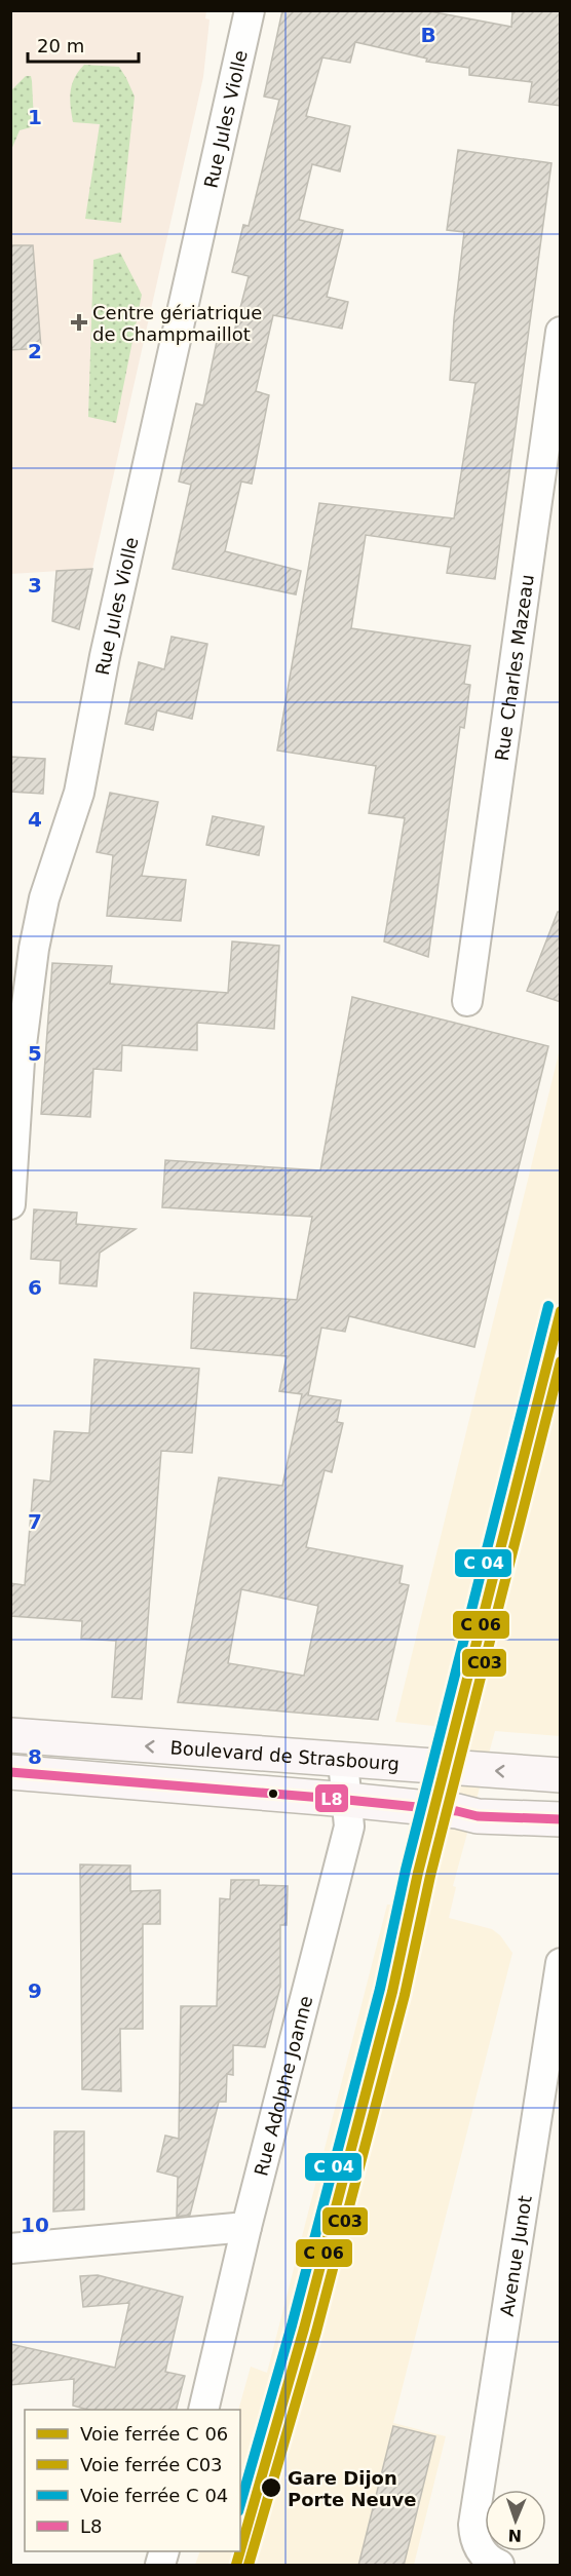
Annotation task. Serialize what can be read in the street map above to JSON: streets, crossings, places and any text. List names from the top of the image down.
{
  "streets": {
    "street": [
      "Rue Jules Violle",
      "Rue Charles Mazeau",
      "Boulevard de Strasbourg",
      "Rue Adolphe Joanne",
      "Avenue Junot"
    ]
  },
  "crossings": [
    ["Boulevard de Strasbourg", "Rue Adolphe Joanne"]
  ],
  "places": {
    "health": ["Centre gériatrique de Champmaillot"],
    "other": ["Gare Dijon Porte Neuve"]
  },
  "lines": ["rail line C03", "transit line L8"],
  "legend": [
    "Voie ferrée C 06",
    "Voie ferrée C03",
    "Voie ferrée C 04",
    "L8"
  ],
  "scale_bar": "20 m",
  "north": "bottom",
  "grid": {
    "columns": ["B"],
    "rows": [
      "1",
      "2",
      "3",
      "4",
      "5",
      "6",
      "7",
      "8",
      "9",
      "10"
    ]
  }
}
